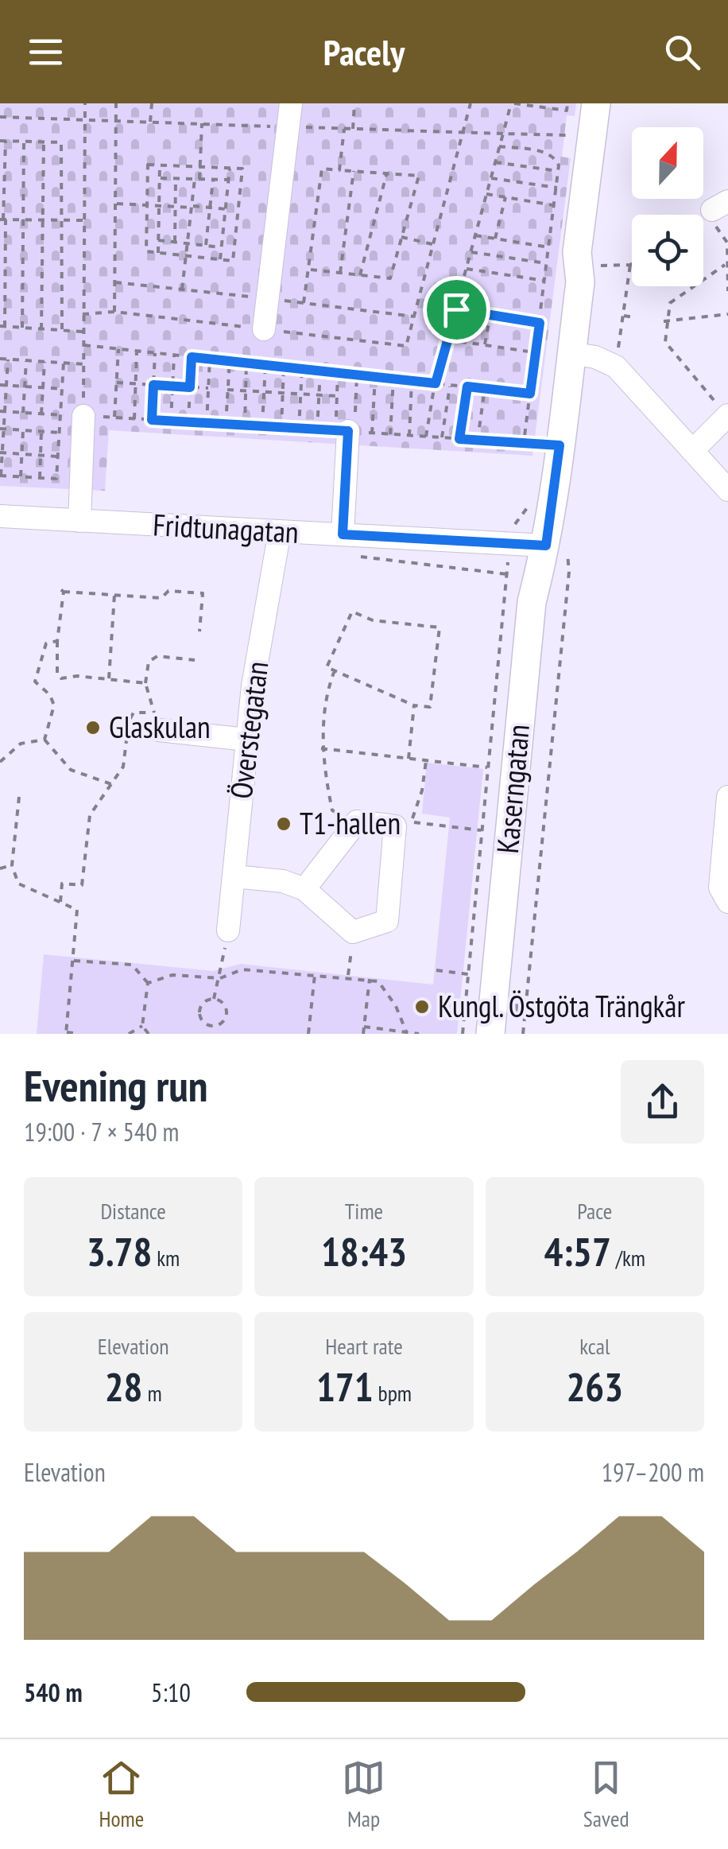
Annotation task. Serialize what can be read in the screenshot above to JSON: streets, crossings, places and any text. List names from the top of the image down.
{
  "streets": {
    "main road": ["Kaserngatan"],
    "street": ["Fridtunagatan", "Överstegatan"]
  },
  "crossings": [
    ["Fridtunagatan", "Överstegatan"],
    ["Fridtunagatan", "Kaserngatan"]
  ],
  "places": ["Glaskulan", "T1-hallen", "Kungl. Östgöta Trängkår"],
  "north": "top",
  "page": {
    "header": "Pacely",
    "heading": ["Evening run", "19:00 · 7 × 540 m"],
    "stats": [
      ["Distance", "3.78 km"],
      ["Time", "18:43"],
      ["Pace", "4:57 /km"],
      ["Elevation", "28 m"],
      ["Heart rate", "171 bpm"],
      ["kcal", "263"]
    ],
    "chart": ["Elevation", "197–200 m"],
    "list": [
      {
        "name": "540 m",
        "note": "5:10"
      }
    ],
    "tabs": ["Home", "Map", "Saved"]
  }
}
